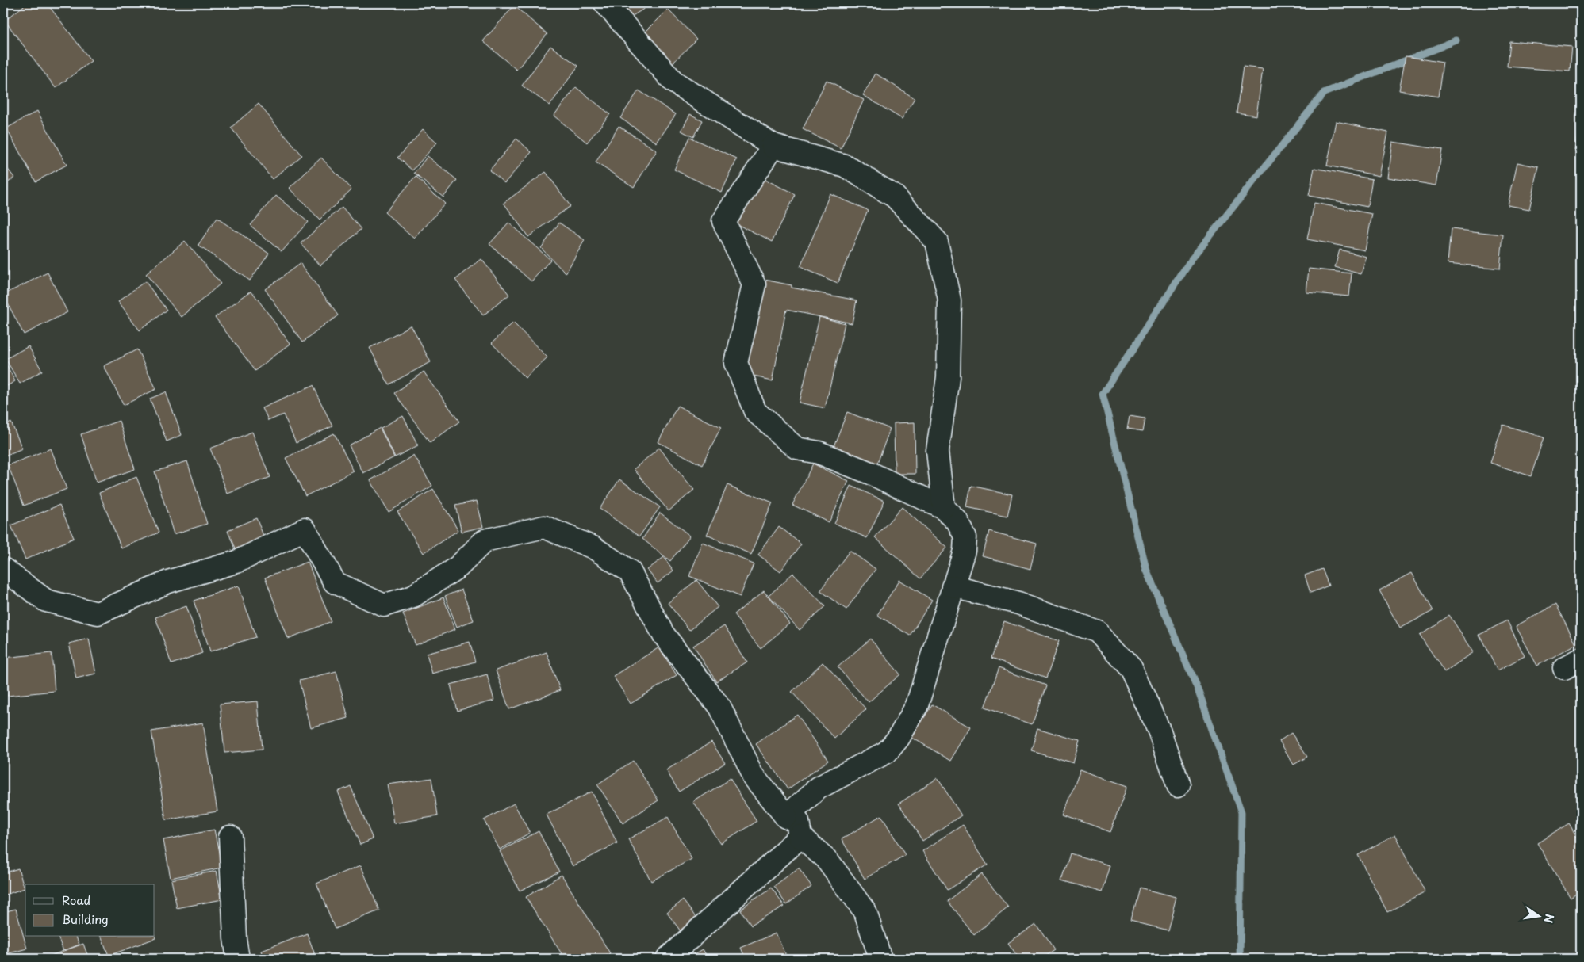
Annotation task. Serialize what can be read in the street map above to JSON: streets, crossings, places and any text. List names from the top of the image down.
{
  "legend": ["Road", "Building"],
  "north": "right"
}
